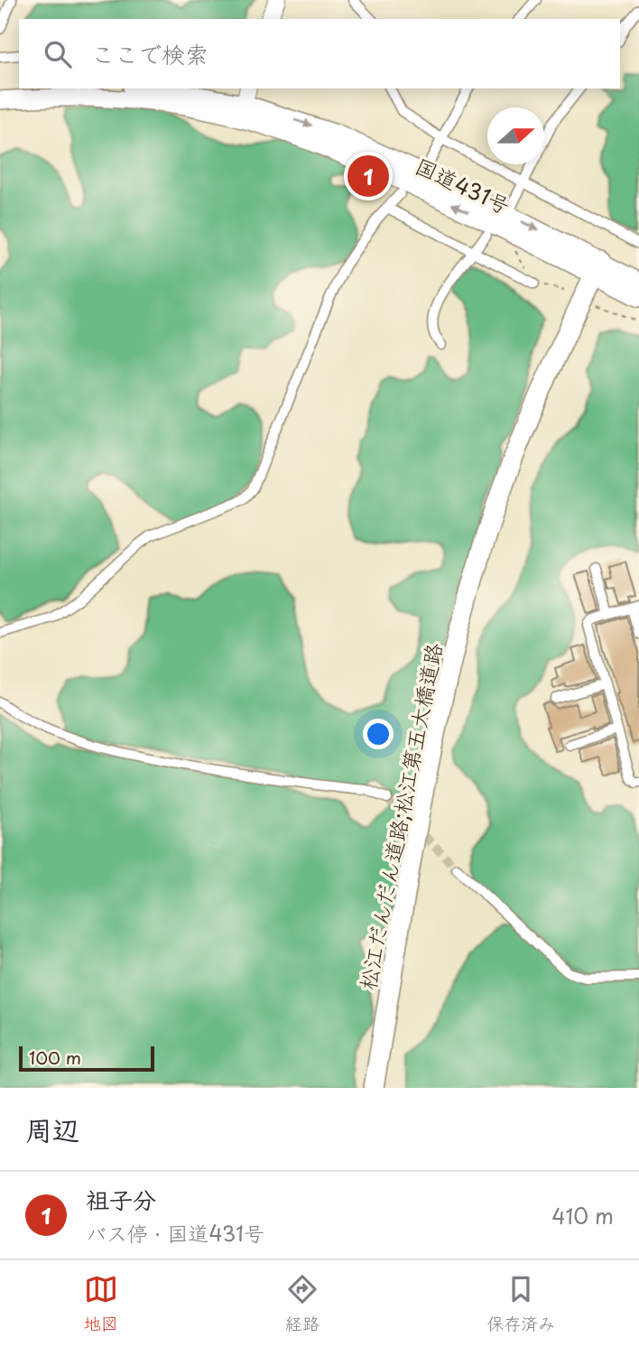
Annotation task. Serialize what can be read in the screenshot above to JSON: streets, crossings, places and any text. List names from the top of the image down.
{
  "streets": {
    "highway": ["国道431号", "松江だんだん道路;松江第五大橋道路"]
  },
  "crossings": [
    ["国道431号", "松江だんだん道路;松江第五大橋道路"]
  ],
  "scale_bar": "100 m",
  "north": "right",
  "page": {
    "search": "ここで検索",
    "pins": "1",
    "scale": "100 m",
    "heading": "周辺",
    "list": [
      {
        "mark": "1",
        "name": "祖子分",
        "note": "バス停 · 国道431号",
        "value": "410 m"
      }
    ],
    "nav": ["地図", "経路", "保存済み"]
  }
}
